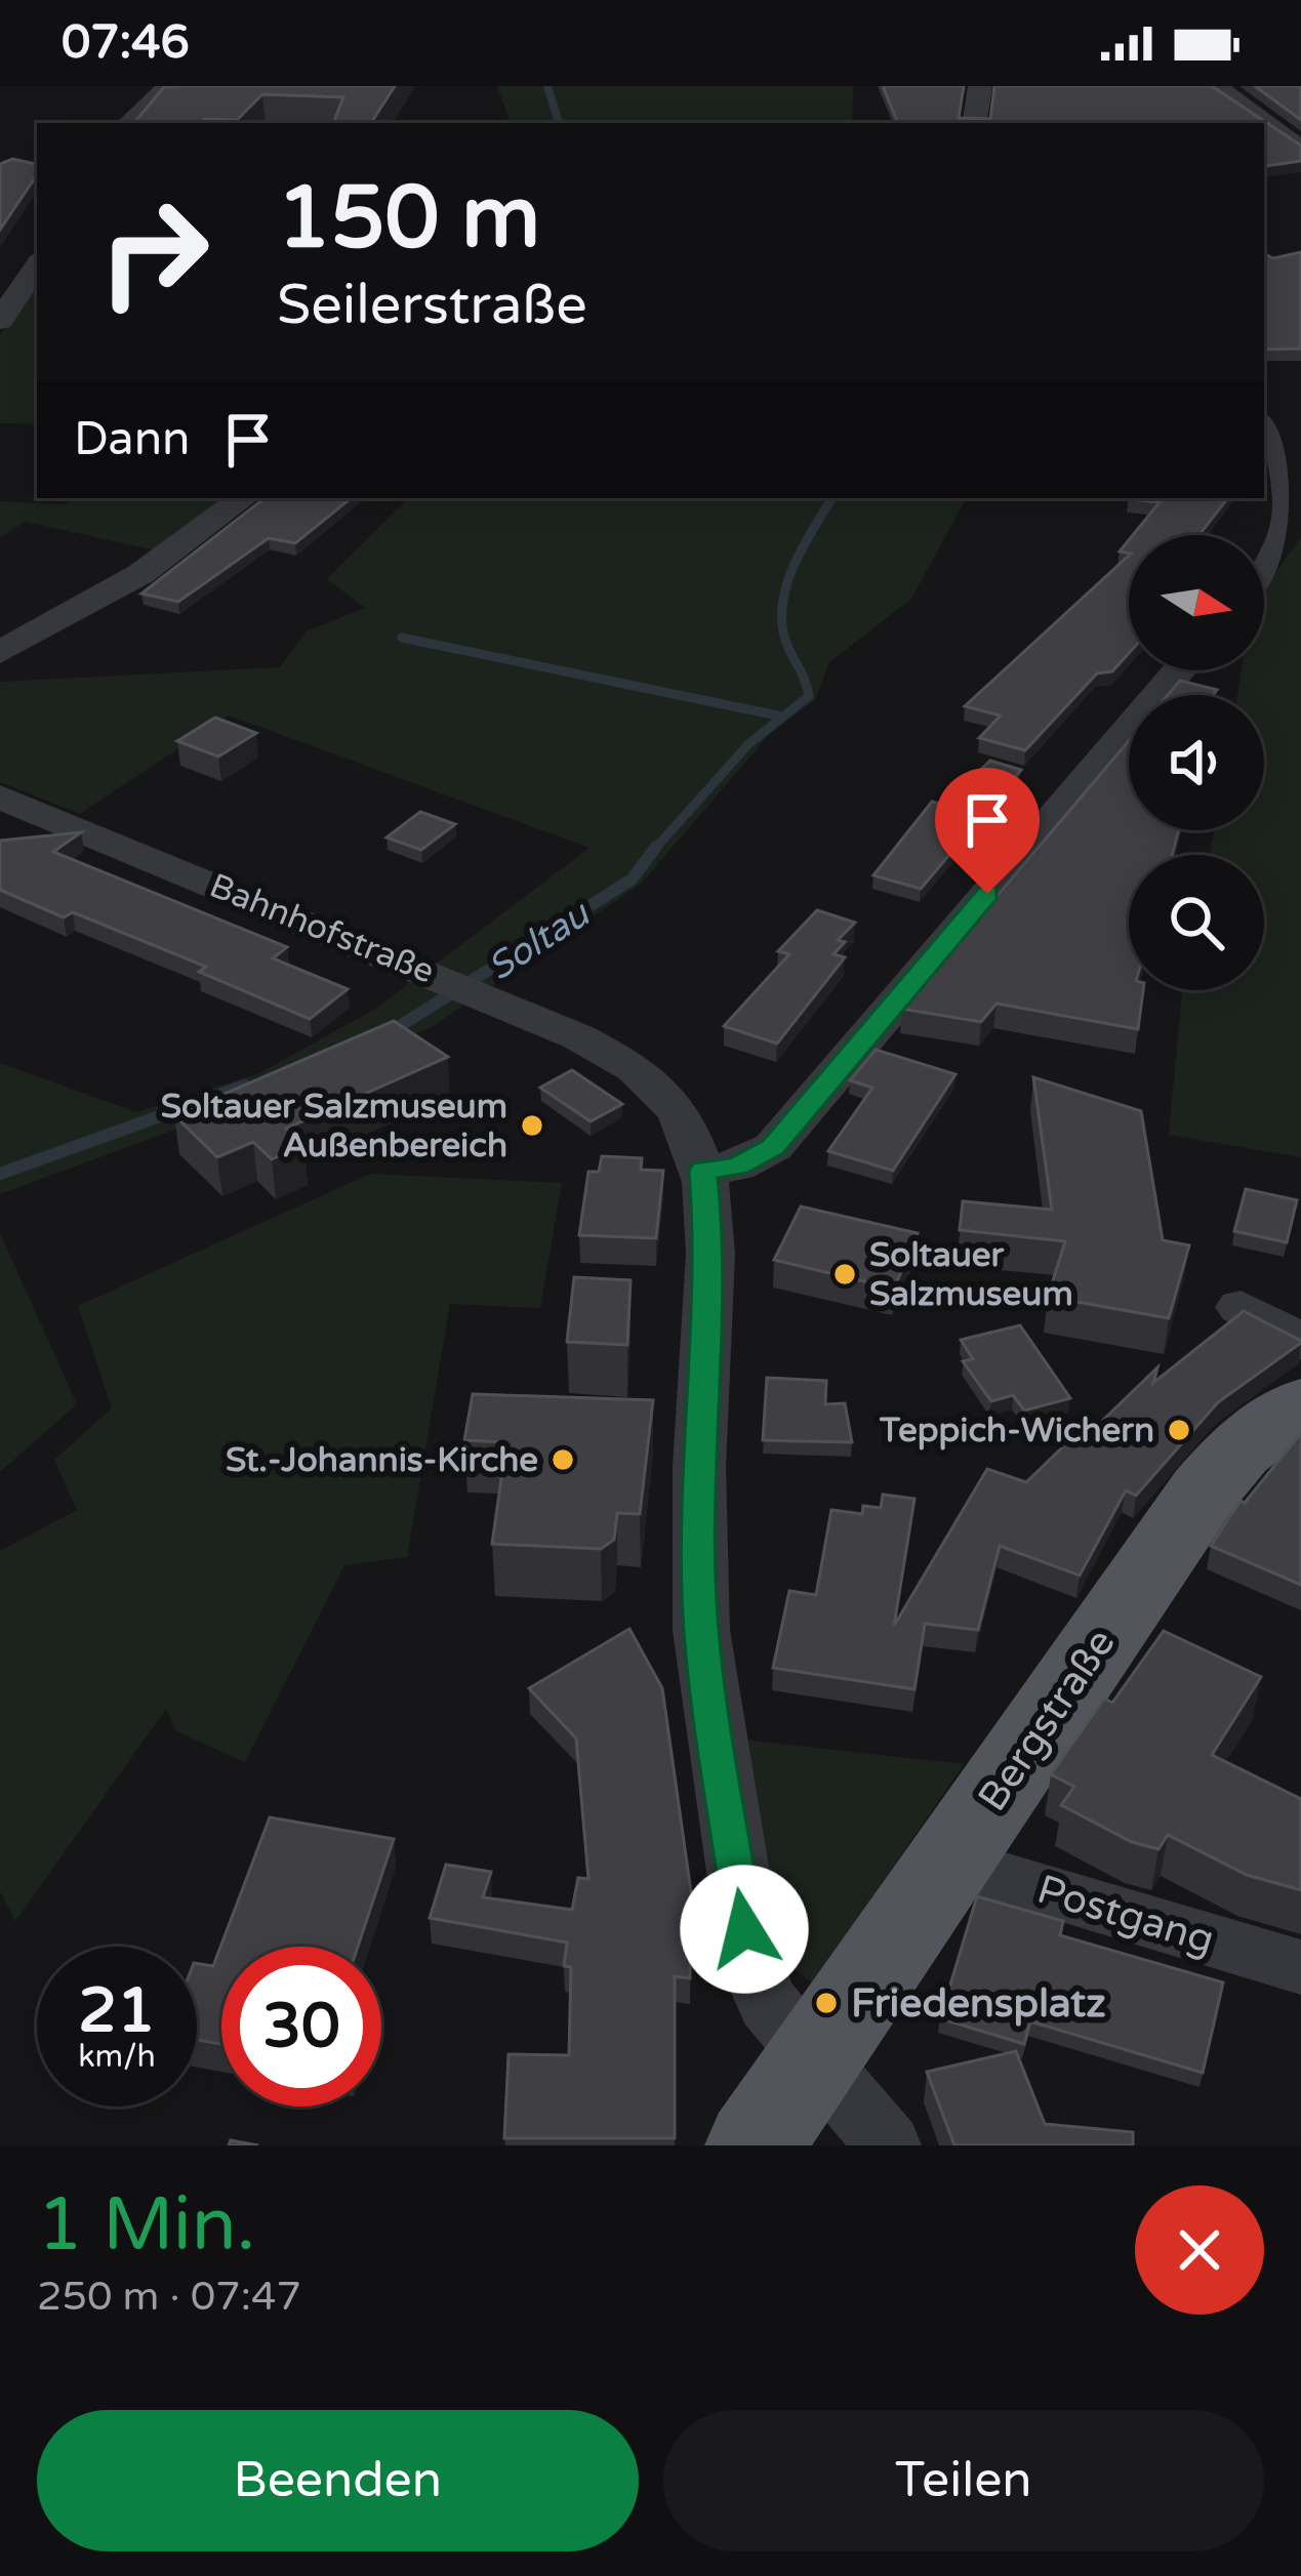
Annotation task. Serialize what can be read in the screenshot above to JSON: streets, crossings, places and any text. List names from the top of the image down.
{
  "streets": {
    "main road": ["Bergstraße"],
    "street": ["Bahnhofstraße", "Postgang"]
  },
  "crossings": [
    ["Bahnhofstraße", "Bergstraße"],
    ["Bergstraße", "Postgang"]
  ],
  "water": ["Soltau"],
  "places": [
    "Soltauer Salzmuseum Außenbereich",
    "Soltauer Salzmuseum",
    "Teppich-Wichern",
    "St.-Johannis-Kirche",
    "Friedensplatz"
  ],
  "north": "right",
  "page": {
    "status": "07:46",
    "turn": ["150 m", "Seilerstraße"],
    "then": "Dann",
    "speed": "21 km/h",
    "limit": "30",
    "heading": ["1 Min.", "250 m · 07:47"],
    "buttons": ["Beenden", "Teilen"]
  }
}
